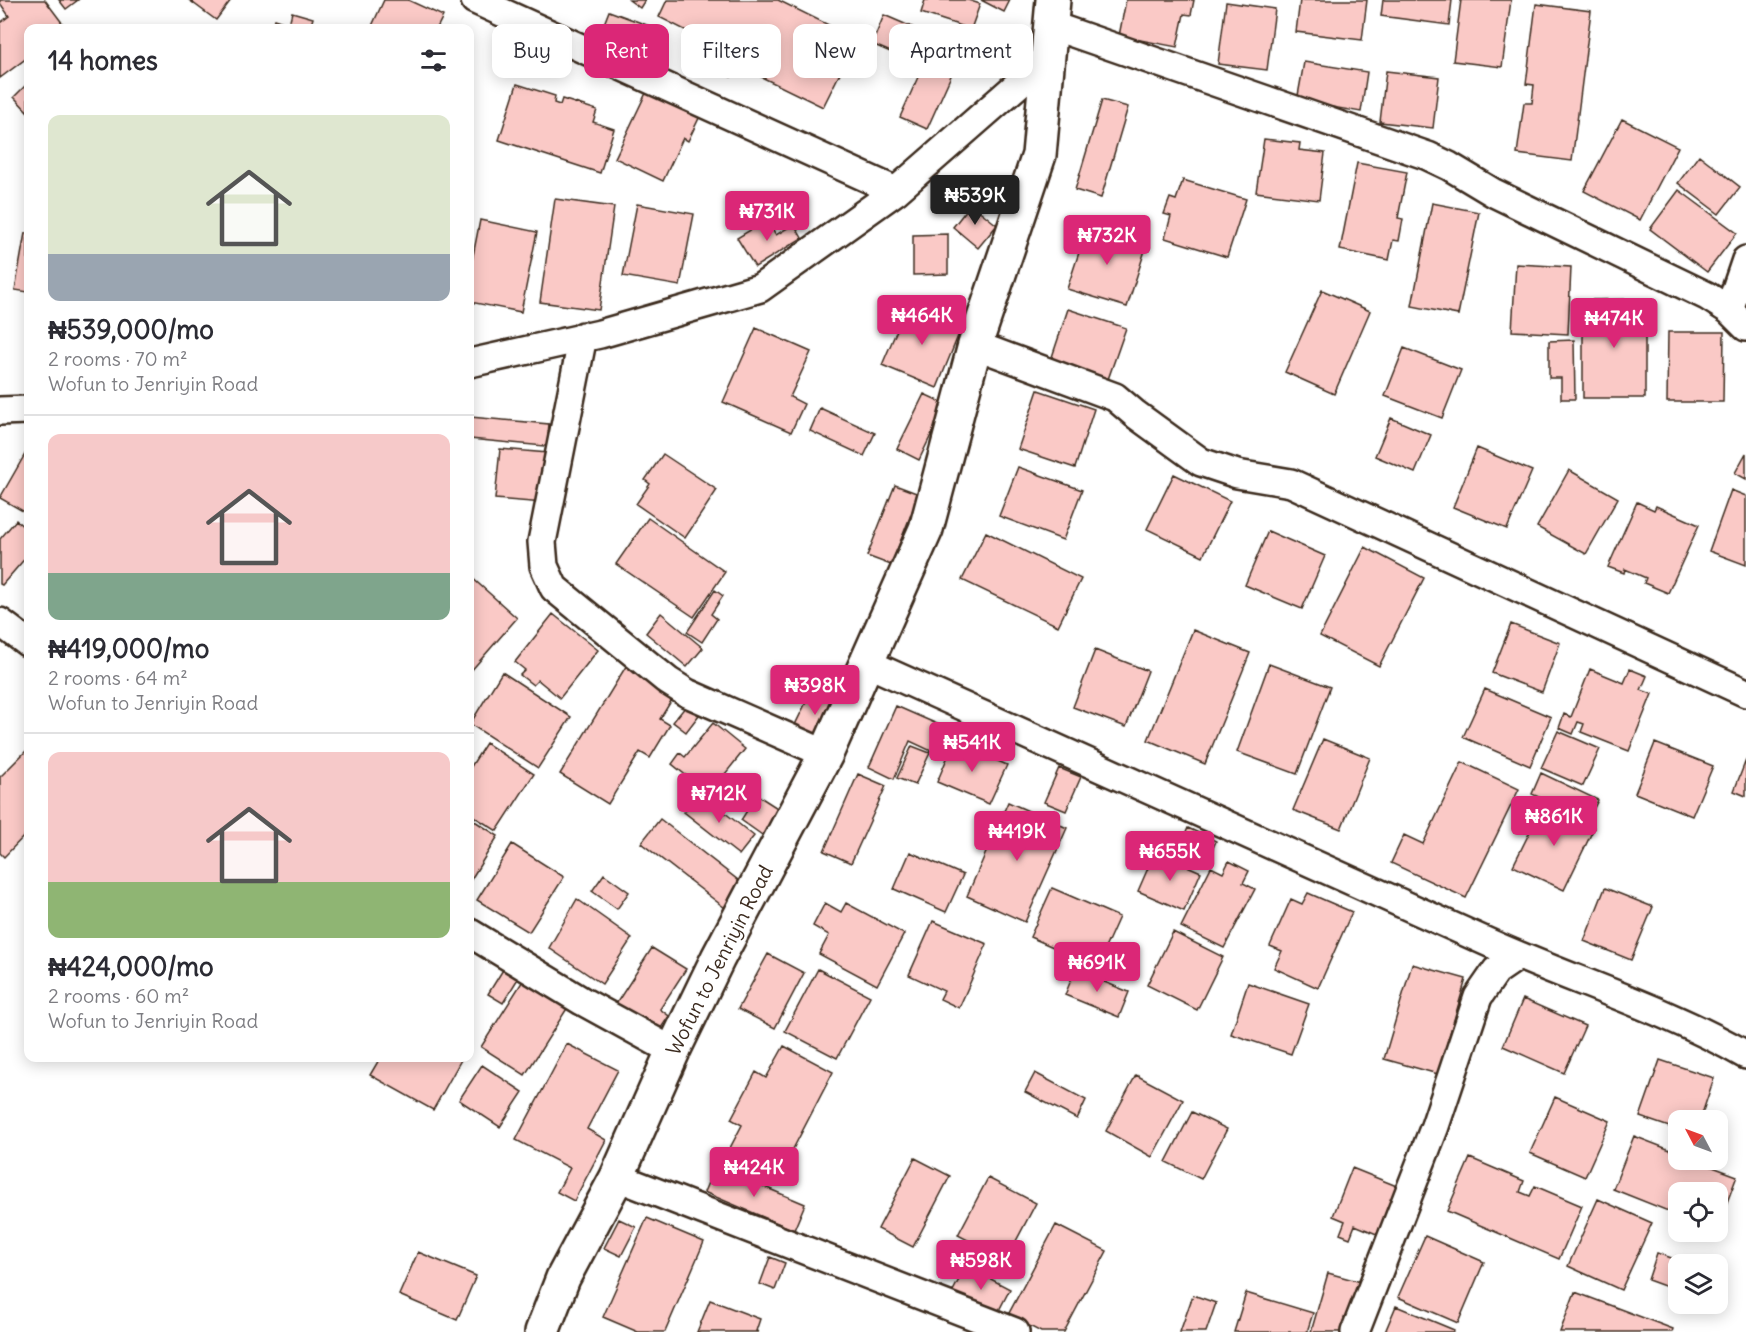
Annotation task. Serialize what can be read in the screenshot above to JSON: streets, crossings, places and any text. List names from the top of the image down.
{
  "streets": {
    "street": ["Wofun to Jenriyin Road"]
  },
  "north": "top left",
  "page": {
    "chip": [
      "Buy",
      "Rent",
      "Filters",
      "New",
      "Apartment"
    ],
    "heading": "14 homes",
    "list": [
      {
        "name": "₦539,000/mo",
        "note": "2 rooms · 70 m² · Wofun to Jenriyin Road"
      },
      {
        "name": "₦419,000/mo",
        "note": "2 rooms · 64 m² · Wofun to Jenriyin Road"
      },
      {
        "name": "₦424,000/mo",
        "note": "2 rooms · 60 m² · Wofun to Jenriyin Road"
      }
    ],
    "price": [
      "₦539K",
      "₦731K",
      "₦732K",
      "₦464K",
      "₦474K",
      "₦398K",
      "₦541K",
      "₦712K",
      "₦861K",
      "₦419K",
      "₦655K",
      "₦691K",
      "₦424K",
      "₦598K"
    ]
  }
}
